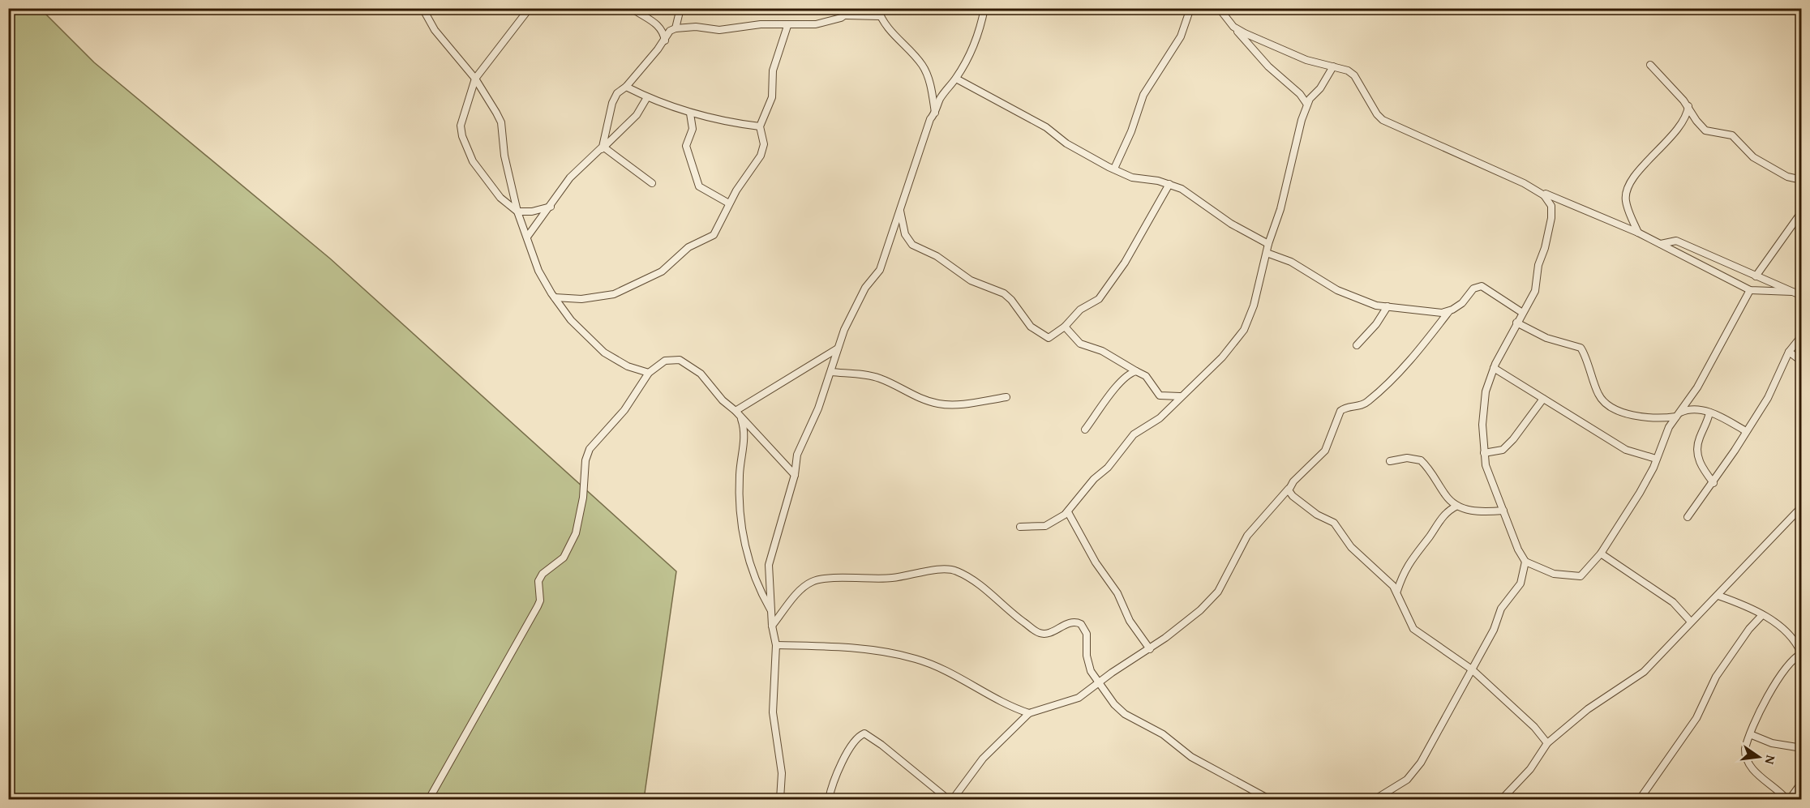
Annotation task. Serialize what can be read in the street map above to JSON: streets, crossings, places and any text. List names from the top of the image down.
{
  "north": "right"
}
